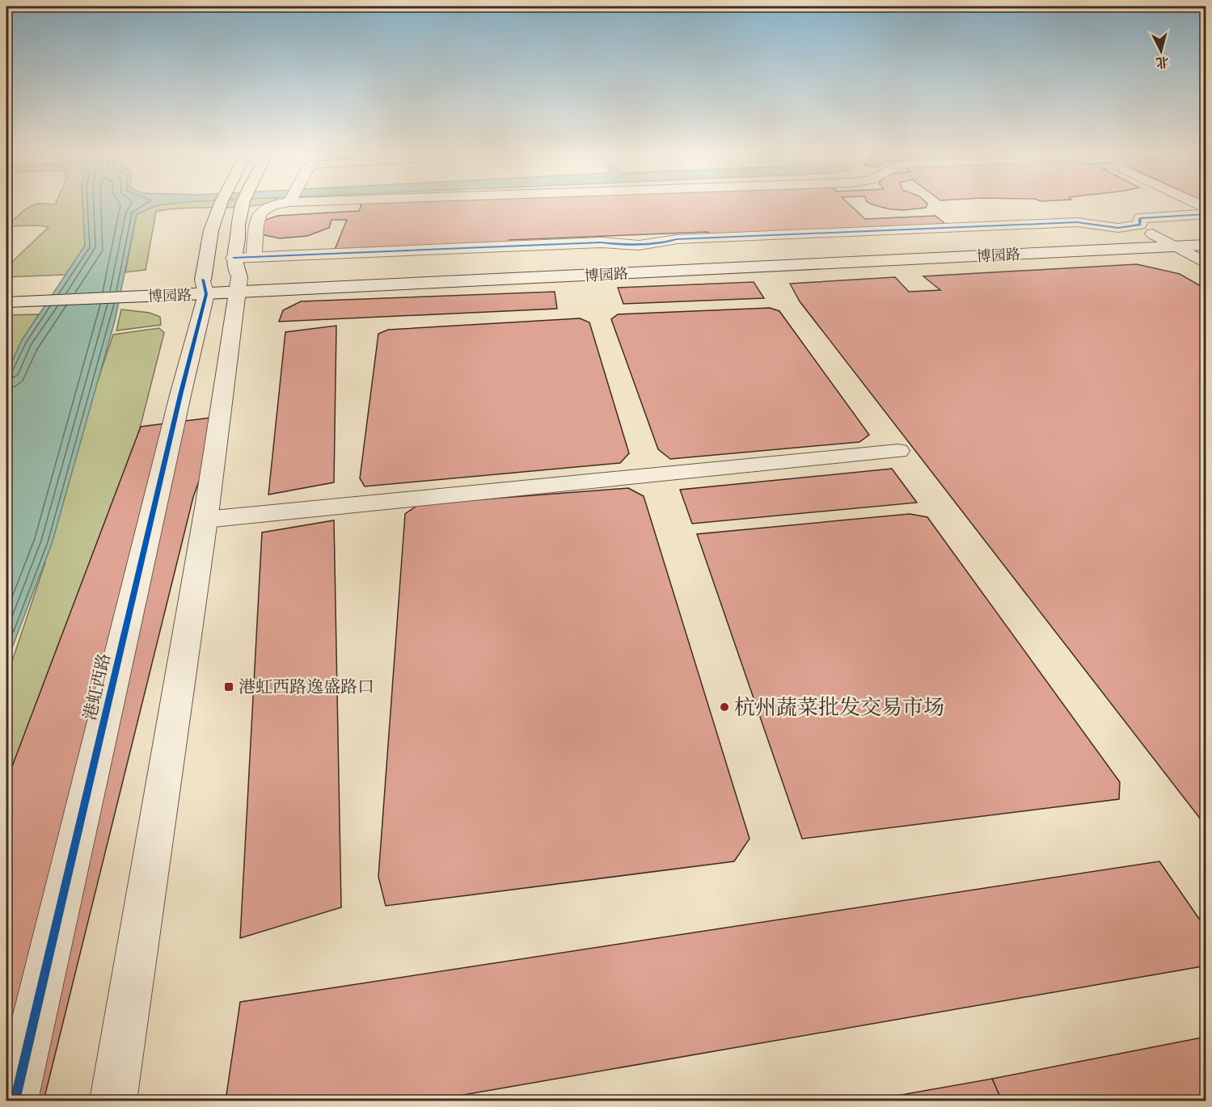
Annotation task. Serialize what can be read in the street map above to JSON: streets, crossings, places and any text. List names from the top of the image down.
{
  "streets": {
    "street": ["博园路", "港虹西路"]
  },
  "crossings": [
    ["博园路", "港虹西路"]
  ],
  "places": {
    "transit": ["港虹西路逸盛路口"],
    "other": ["杭州蔬菜批发交易市场"]
  },
  "north": "bottom"
}
